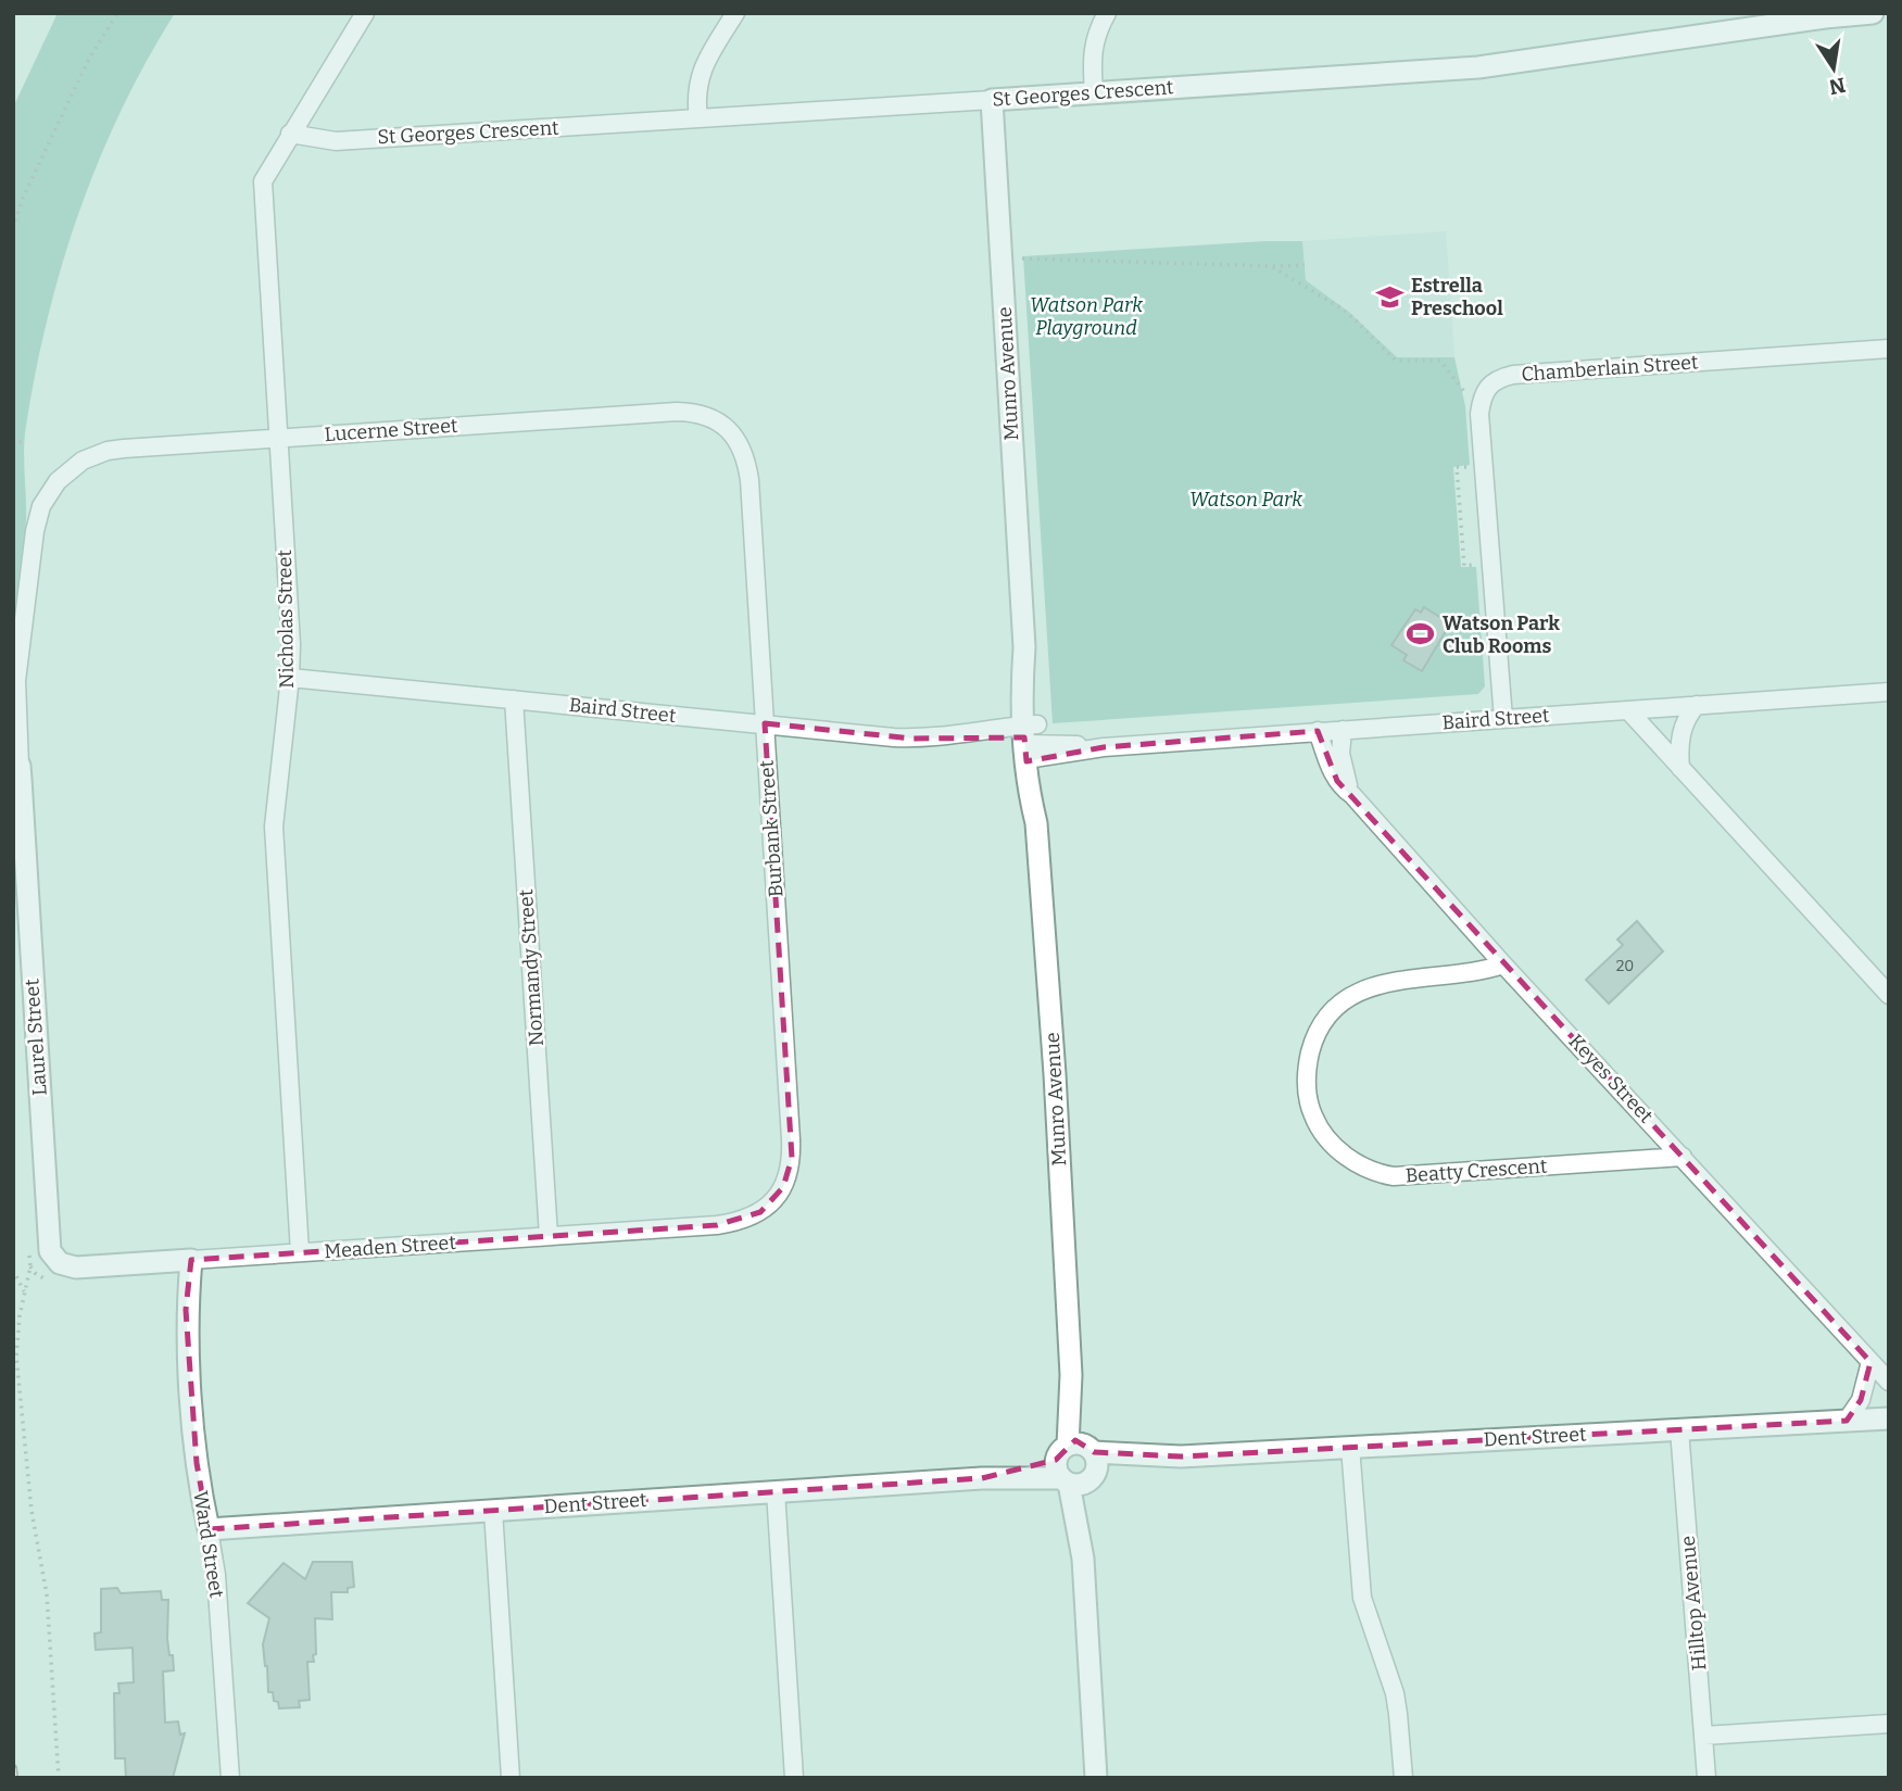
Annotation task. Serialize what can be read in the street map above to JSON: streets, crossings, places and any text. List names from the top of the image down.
{
  "streets": {
    "street": [
      "St Georges Crescent",
      "Chamberlain Street",
      "Munro Avenue",
      "Lucerne Street",
      "Nicholas Street",
      "Baird Street",
      "Burbank Street",
      "Normandy Street",
      "Laurel Street",
      "Keyes Street",
      "Beatty Crescent",
      "Meaden Street",
      "Dent Street",
      "Ward Street",
      "Hilltop Avenue"
    ]
  },
  "crossings": [
    ["St Georges Crescent", "Munro Avenue"],
    ["St Georges Crescent", "Nicholas Street"],
    ["Chamberlain Street", "Baird Street"],
    ["Munro Avenue", "Baird Street"],
    ["Munro Avenue", "Dent Street"],
    ["Lucerne Street", "Nicholas Street"],
    ["Lucerne Street", "Burbank Street"],
    ["Lucerne Street", "Laurel Street"],
    ["Nicholas Street", "Baird Street"],
    ["Nicholas Street", "Meaden Street"],
    ["Baird Street", "Burbank Street"],
    ["Baird Street", "Normandy Street"],
    ["Baird Street", "Keyes Street"],
    ["Burbank Street", "Meaden Street"],
    ["Normandy Street", "Meaden Street"],
    ["Laurel Street", "Meaden Street"],
    ["Keyes Street", "Beatty Crescent"],
    ["Meaden Street", "Ward Street"],
    ["Dent Street", "Ward Street"],
    ["Dent Street", "Hilltop Avenue"]
  ],
  "parks": ["Watson Park Playground", "Watson Park"],
  "places": {
    "school or university": ["Estrella Preschool"],
    "sports": ["Watson Park Club Rooms"]
  },
  "house_numbers": ["20"],
  "north": "bottom"
}
